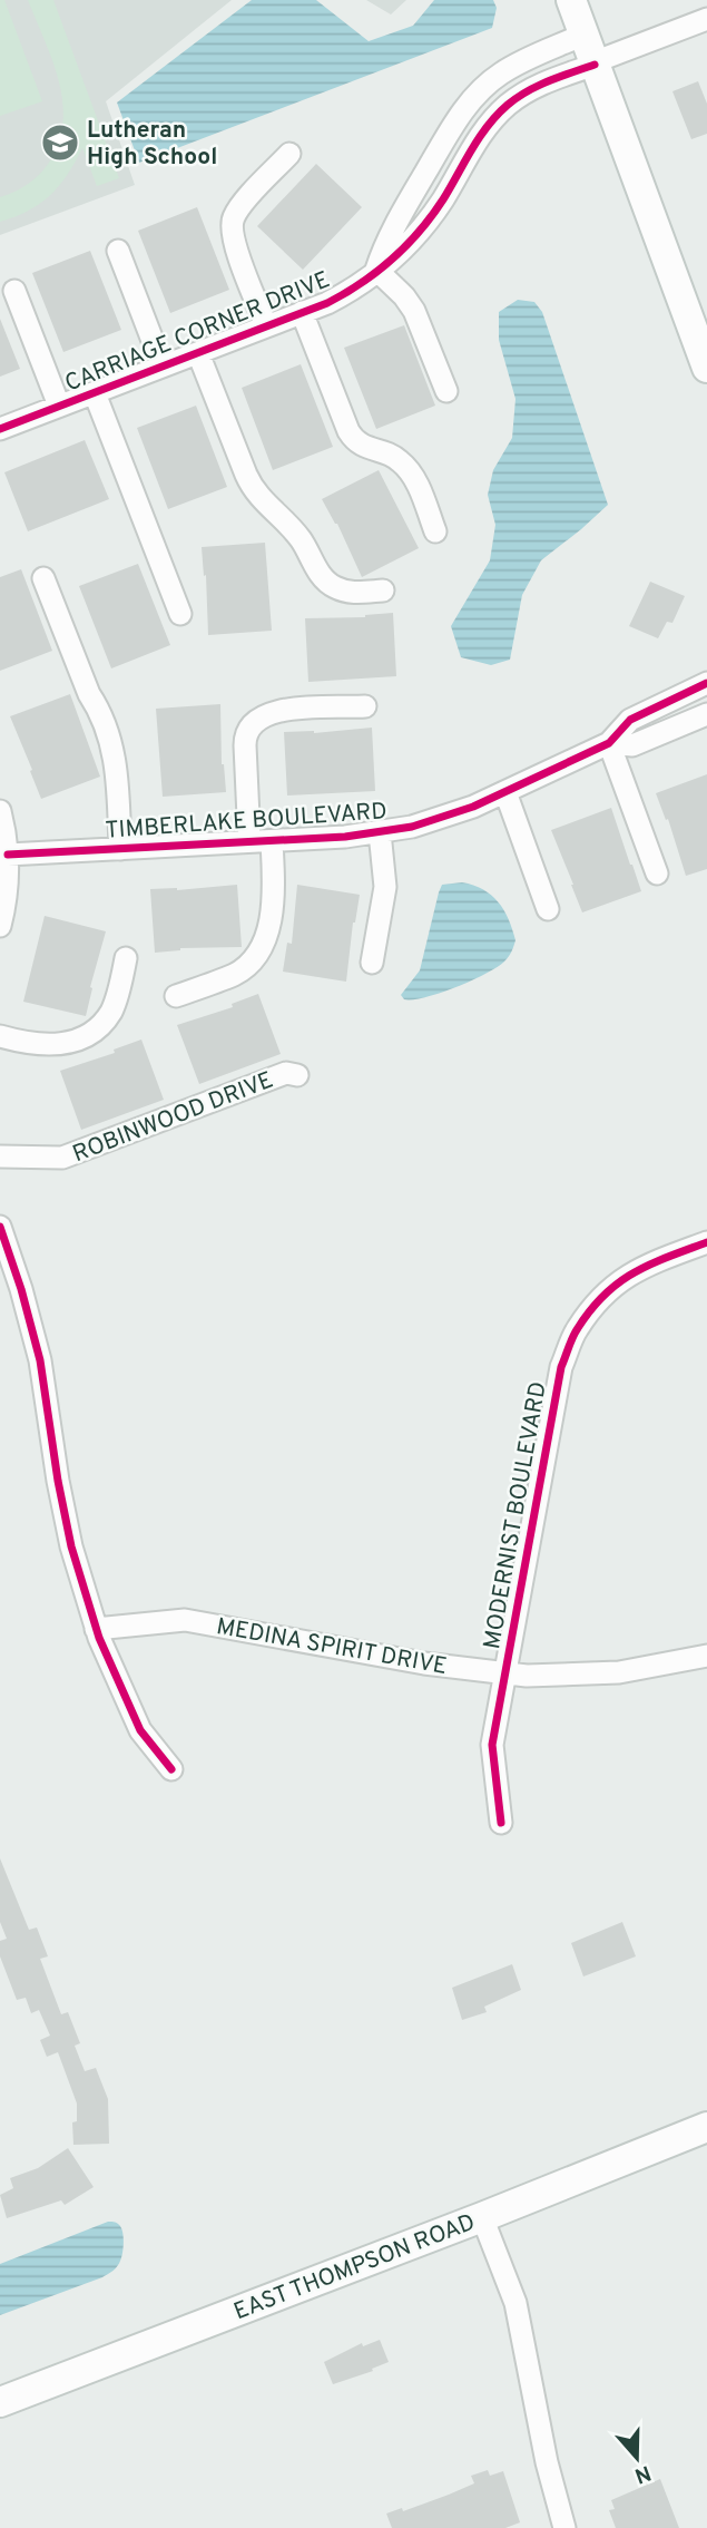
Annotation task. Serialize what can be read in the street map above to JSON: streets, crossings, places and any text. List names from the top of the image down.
{
  "streets": {
    "main road": ["EAST THOMPSON ROAD"],
    "street": [
      "CARRIAGE CORNER DRIVE",
      "TIMBERLAKE BOULEVARD",
      "ROBINWOOD DRIVE",
      "MODERNIST BOULEVARD",
      "MEDINA SPIRIT DRIVE"
    ]
  },
  "crossings": [
    ["MODERNIST BOULEVARD", "MEDINA SPIRIT DRIVE"]
  ],
  "places": {
    "school or university": ["Lutheran High School"]
  },
  "north": "bottom"
}
